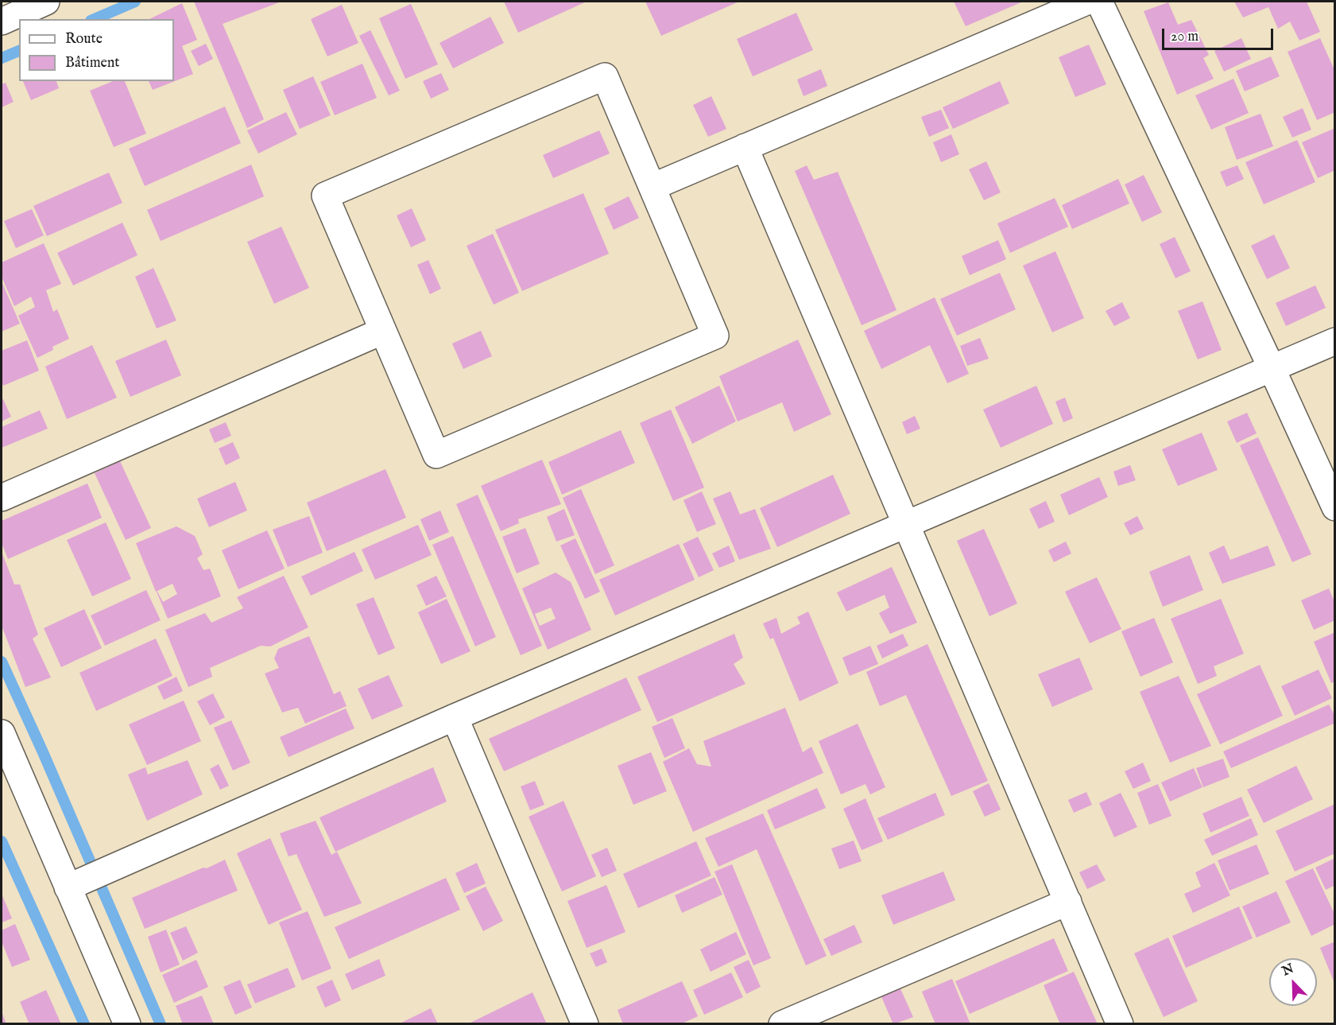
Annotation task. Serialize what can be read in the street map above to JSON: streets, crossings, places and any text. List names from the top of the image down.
{
  "legend": ["Route", "Bâtiment"],
  "scale_bar": "20 m",
  "north": "top left"
}
